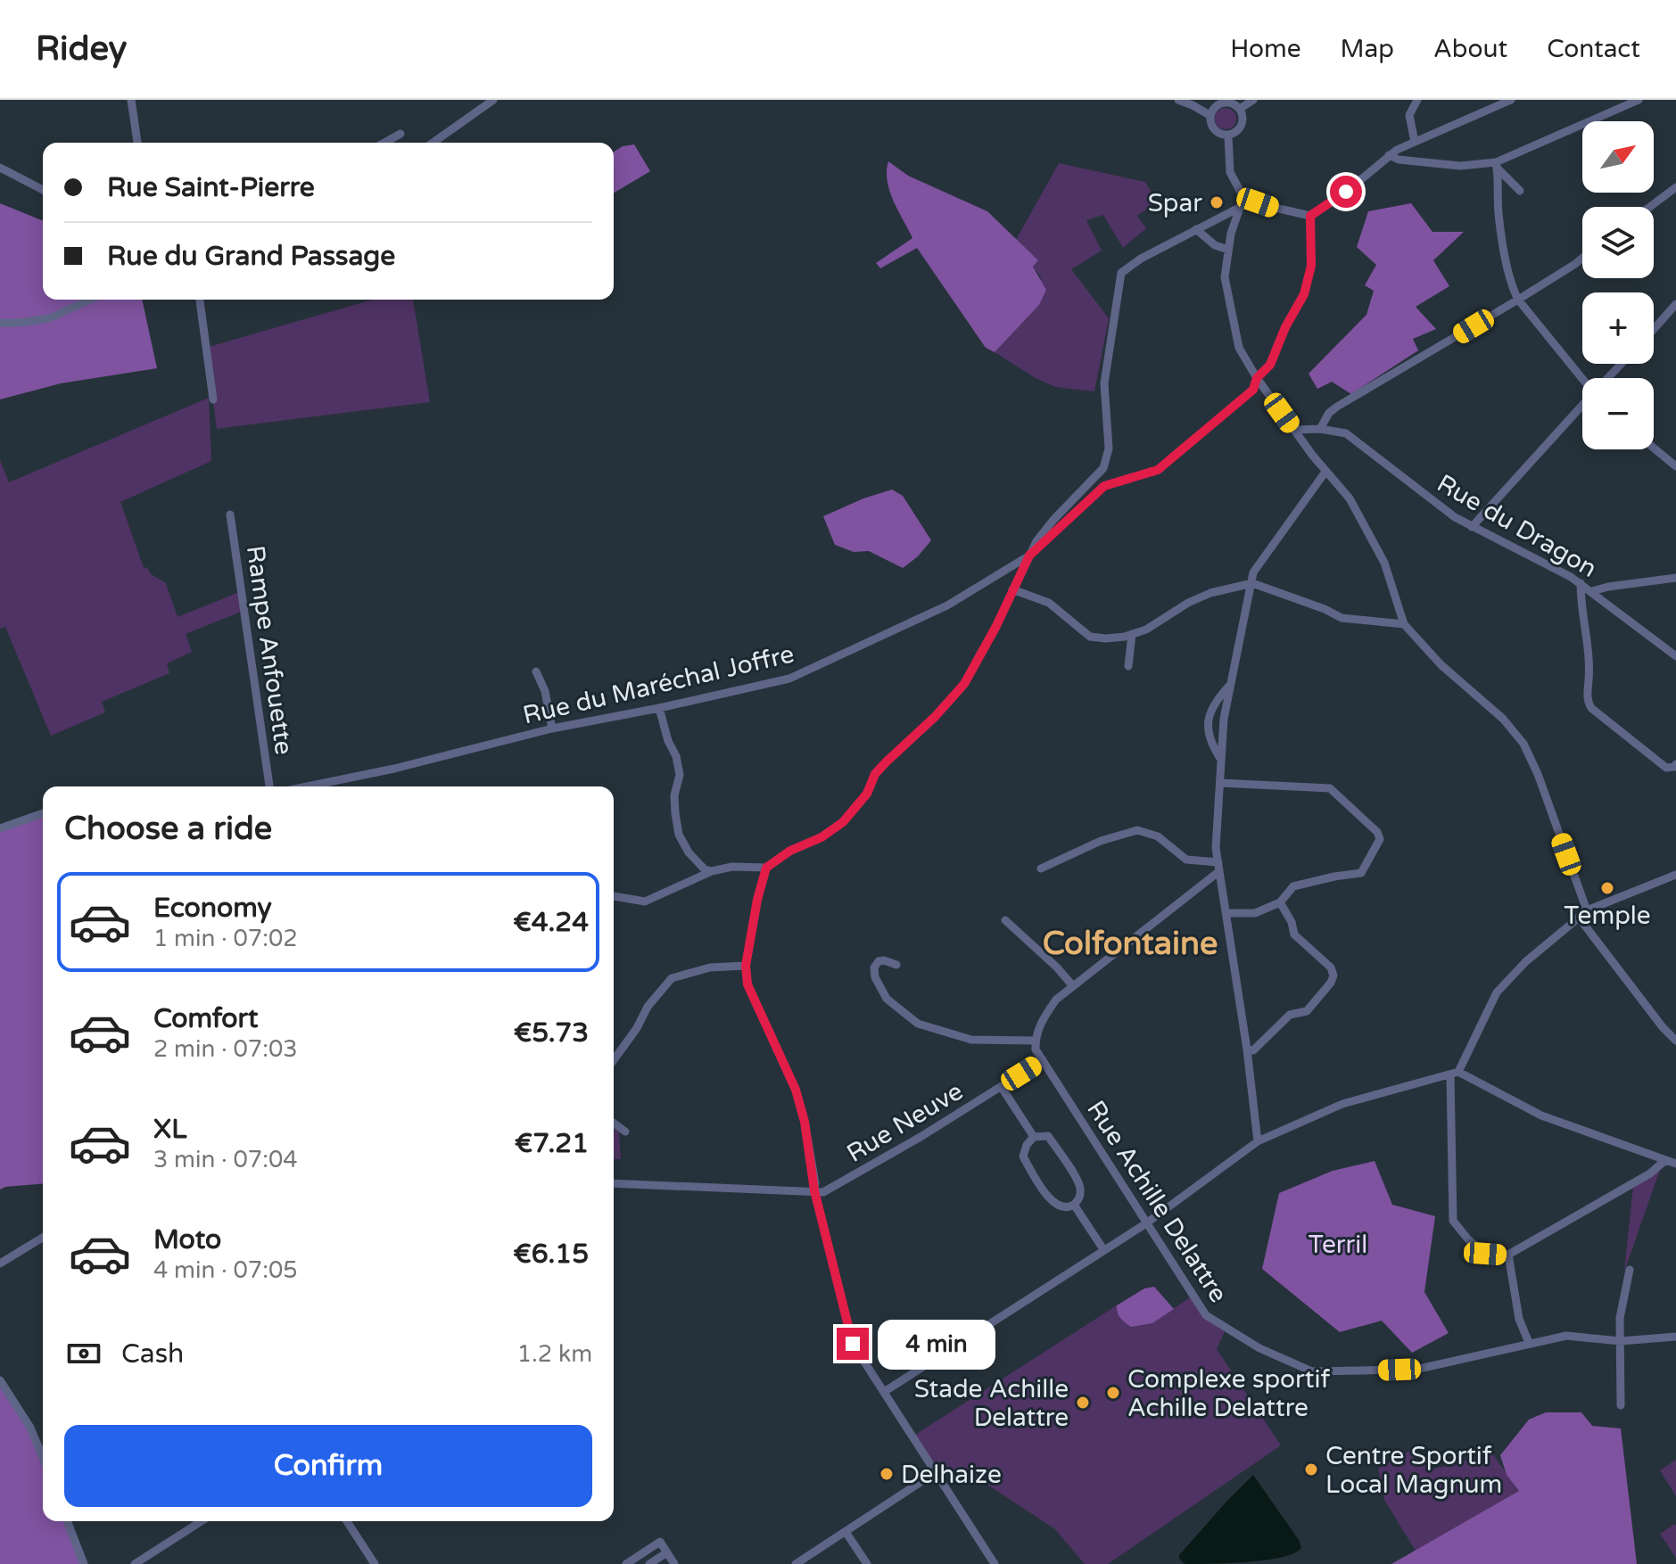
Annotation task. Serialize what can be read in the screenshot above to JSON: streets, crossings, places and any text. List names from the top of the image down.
{
  "streets": {
    "street": [
      "Rue du Dragon",
      "Rampe Anfouette",
      "Rue du Maréchal Joffre",
      "Rue Neuve",
      "Rue Achille Delattre"
    ]
  },
  "crossings": [
    ["Rue Neuve", "Rue Achille Delattre"]
  ],
  "districts": ["Colfontaine"],
  "parks": ["Terril"],
  "places": [
    "Spar",
    "Temple",
    "Complexe sportif Achille Delattre",
    "Stade Achille Delattre",
    "Centre Sportif Local Magnum",
    "Delhaize"
  ],
  "north": "top right",
  "page": {
    "header": "Ridey",
    "nav": [
      "Home",
      "Map",
      "About",
      "Contact"
    ],
    "map_buttons": ["+", "−"],
    "banner": ["Rue Saint-Pierre", "Rue du Grand Passage"],
    "heading": "Choose a ride",
    "list": [
      {
        "name": "Economy",
        "note": "1 min · 07:02",
        "value": "€4.24"
      },
      {
        "name": "Comfort",
        "note": "2 min · 07:03",
        "value": "€5.73"
      },
      {
        "name": "XL",
        "note": "3 min · 07:04",
        "value": "€7.21"
      },
      {
        "name": "Moto",
        "note": "4 min · 07:05",
        "value": "€6.15"
      }
    ],
    "pay": ["Cash", "1.2 km"],
    "bubble": "4 min",
    "buttons": "Confirm"
  }
}
